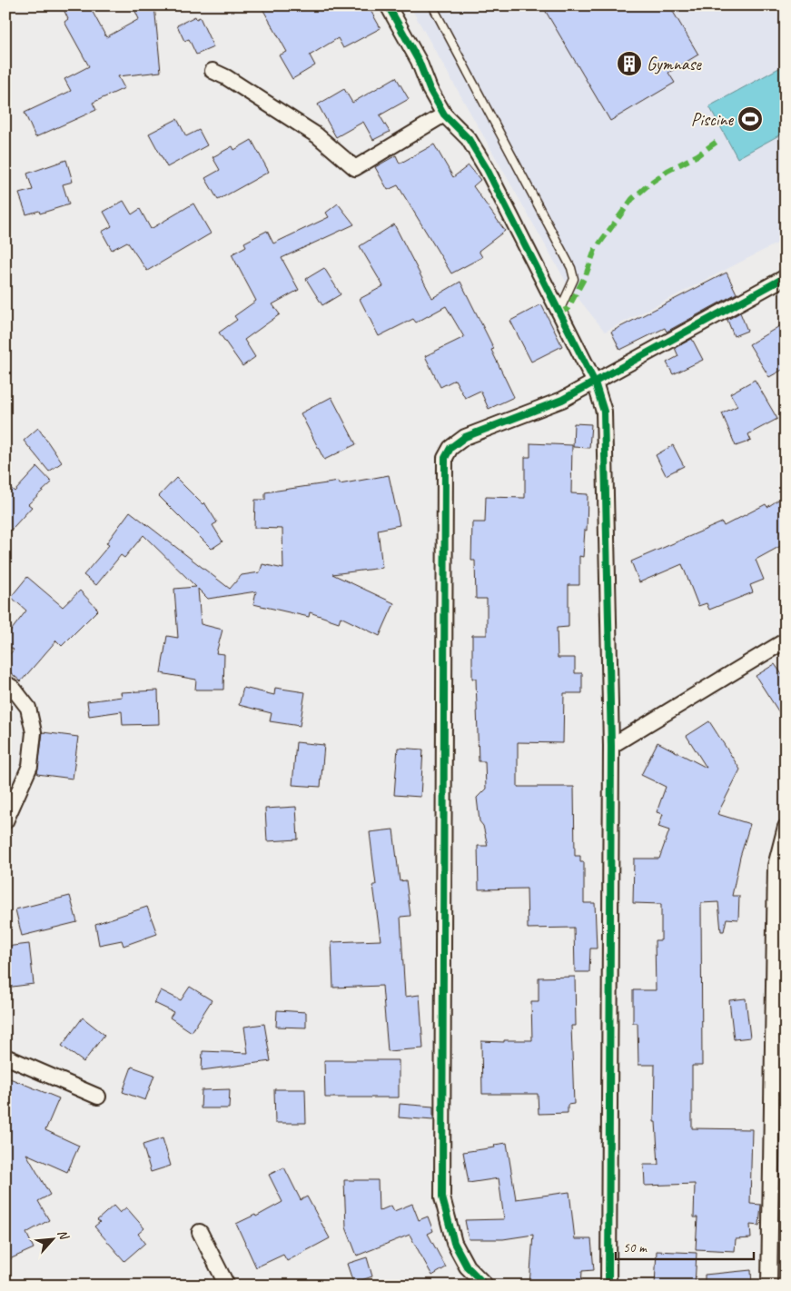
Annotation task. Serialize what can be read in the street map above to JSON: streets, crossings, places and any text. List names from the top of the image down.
{
  "places": {
    "building": ["Gymnase"],
    "sports": ["Piscine"]
  },
  "scale_bar": "50 m",
  "north": "top right"
}
